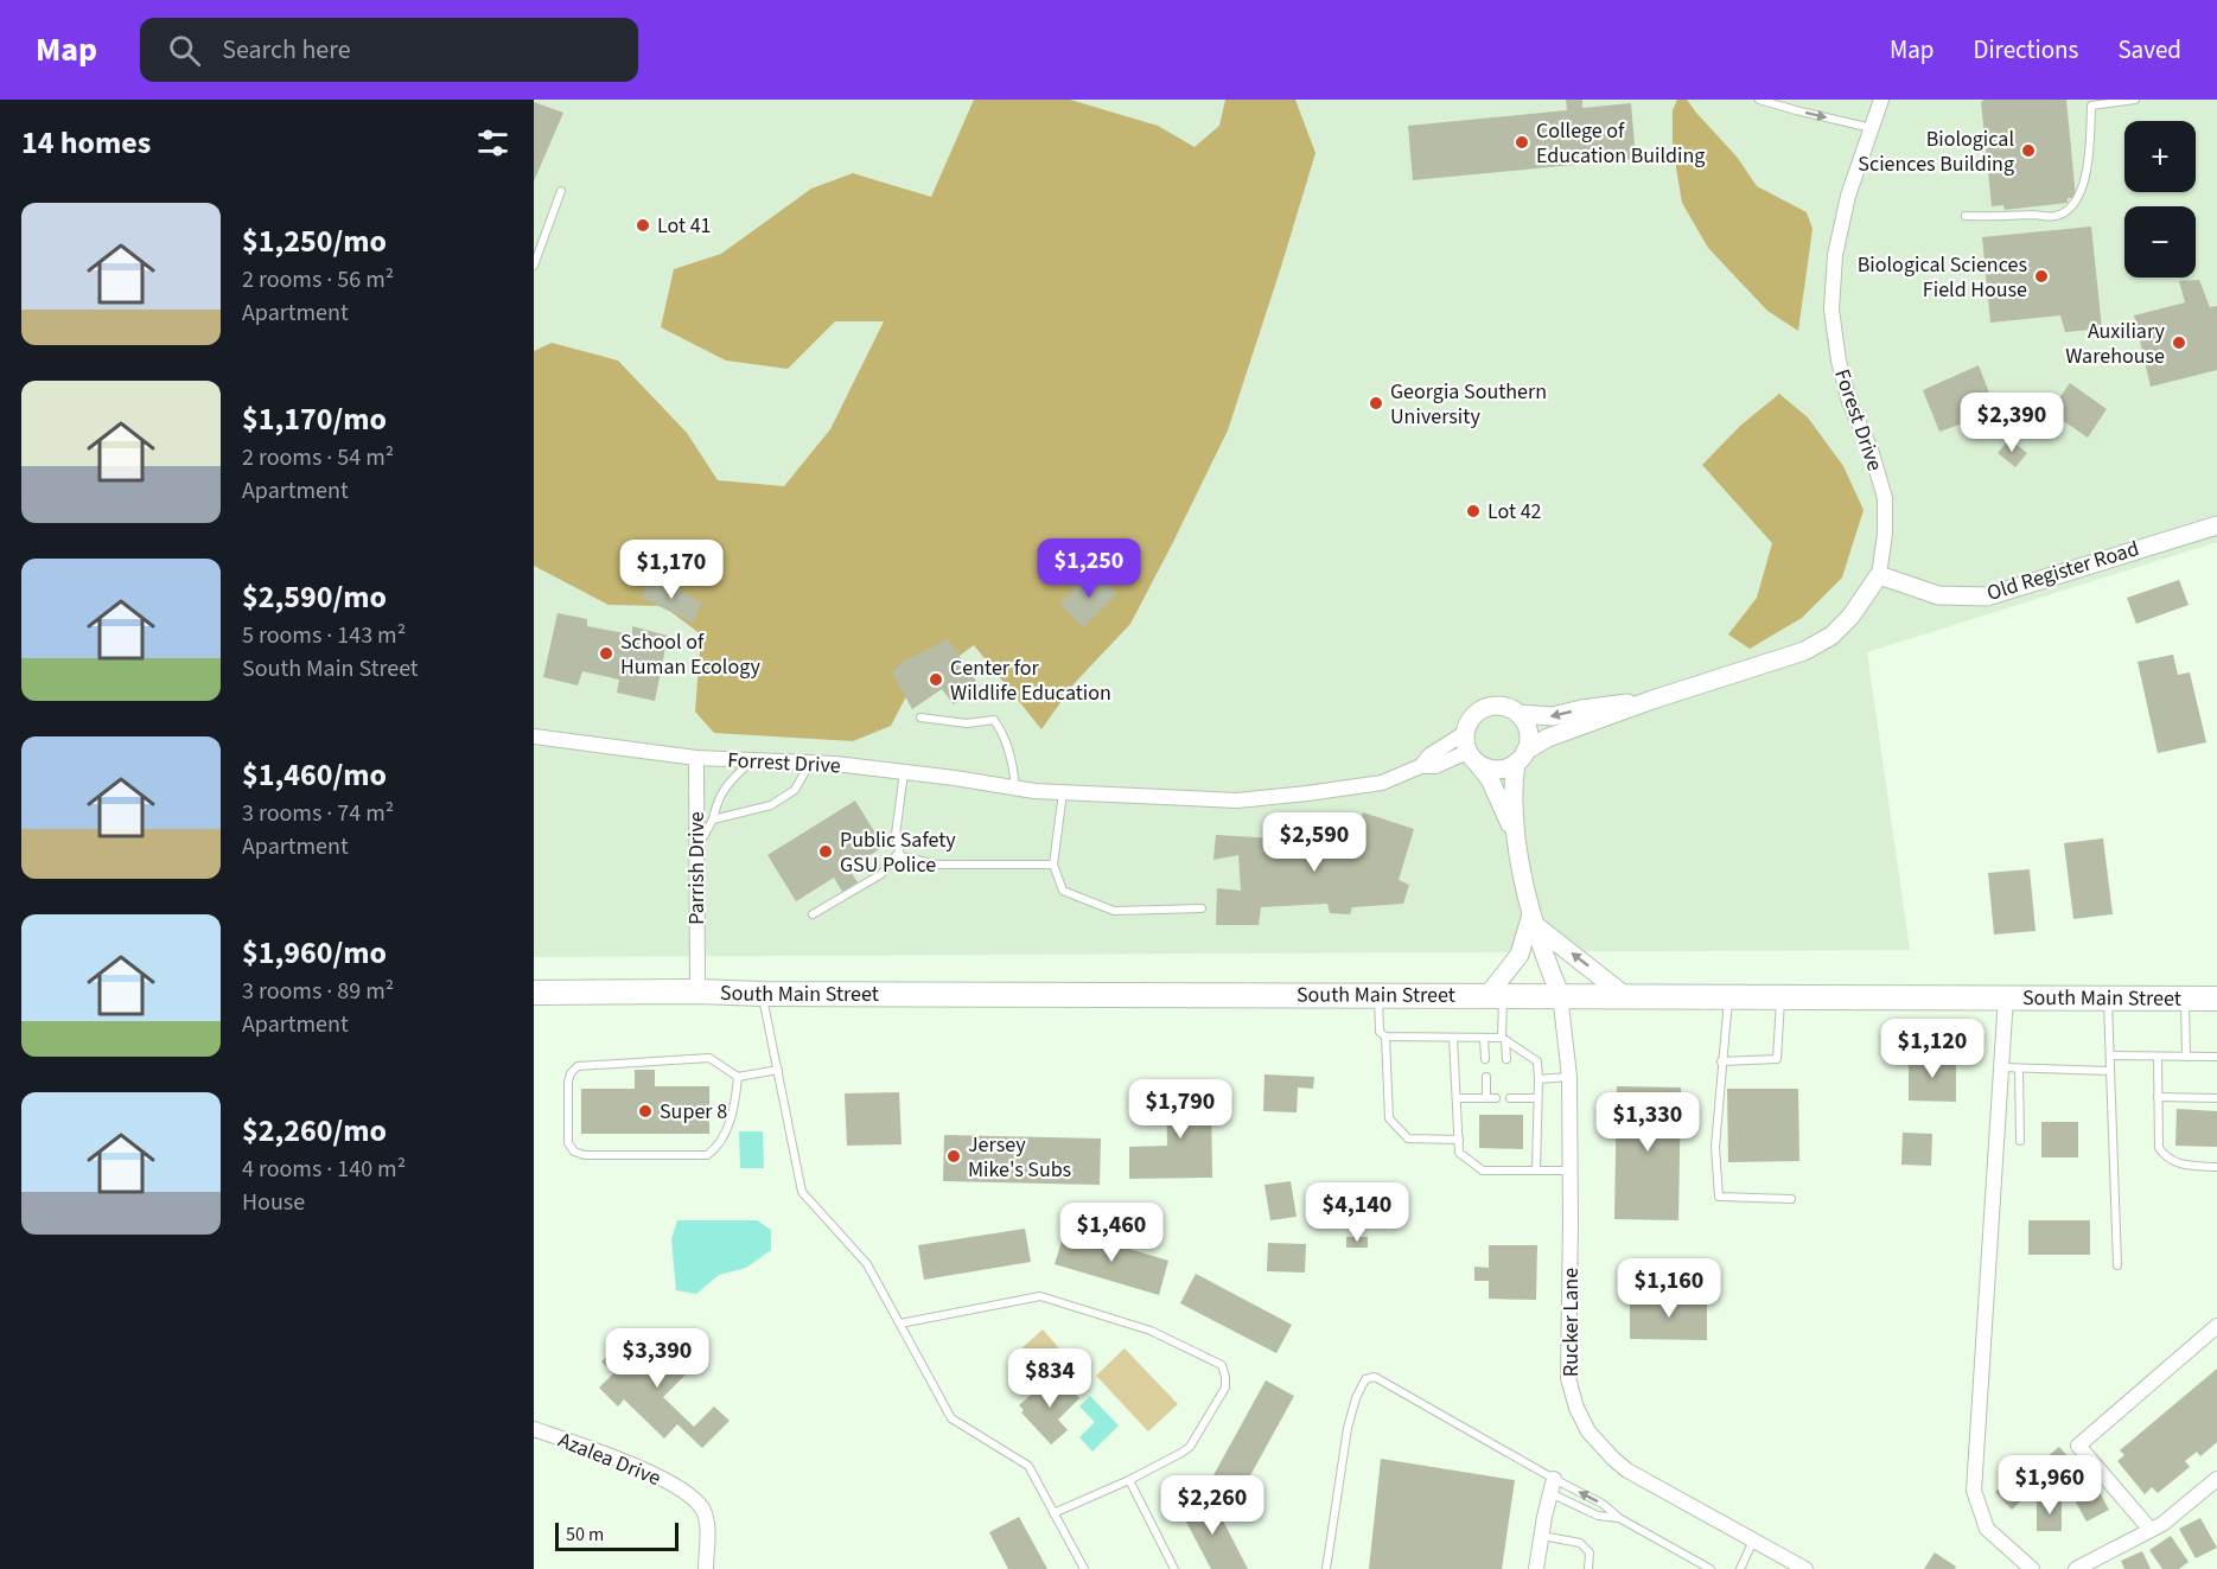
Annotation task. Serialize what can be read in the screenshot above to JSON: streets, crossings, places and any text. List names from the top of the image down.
{
  "streets": {
    "main road": ["South Main Street"],
    "street": [
      "Forest Drive",
      "Old Register Road",
      "Forrest Drive",
      "Parrish Drive",
      "Rucker Lane",
      "Azalea Drive"
    ]
  },
  "crossings": [
    ["Forest Drive", "Old Register Road"],
    ["Forrest Drive", "Parrish Drive"],
    ["Parrish Drive", "South Main Street"],
    ["South Main Street", "Rucker Lane"]
  ],
  "places": [
    "College of Education Building",
    "Biological Sciences Building",
    "Lot 41",
    "Biological Sciences Field House",
    "Auxiliary Warehouse",
    "Georgia Southern University",
    "Lot 42",
    "School of Human Ecology",
    "Center for Wildlife Education",
    "Public Safety GSU Police",
    "Super 8",
    "Jersey Mike's Subs"
  ],
  "scale_bar": "50 m",
  "page": {
    "header": "Map",
    "search": "Search here",
    "nav": ["Map", "Directions", "Saved"],
    "heading": "14 homes",
    "map_buttons": ["+", "−"],
    "list": [
      {
        "name": "$1,250/mo",
        "note": "2 rooms · 56 m² · Apartment"
      },
      {
        "name": "$1,170/mo",
        "note": "2 rooms · 54 m² · Apartment"
      },
      {
        "name": "$2,590/mo",
        "note": "5 rooms · 143 m² · South Main Street"
      },
      {
        "name": "$1,460/mo",
        "note": "3 rooms · 74 m² · Apartment"
      },
      {
        "name": "$1,960/mo",
        "note": "3 rooms · 89 m² · Apartment"
      },
      {
        "name": "$2,260/mo",
        "note": "4 rooms · 140 m² · House"
      }
    ],
    "price": [
      "$2,390",
      "$1,250",
      "$1,170",
      "$2,590",
      "$1,120",
      "$1,790",
      "$1,330",
      "$4,140",
      "$1,460",
      "$1,160",
      "$3,390",
      "$834",
      "$1,960",
      "$2,260"
    ],
    "scale": "50 m"
  }
}
